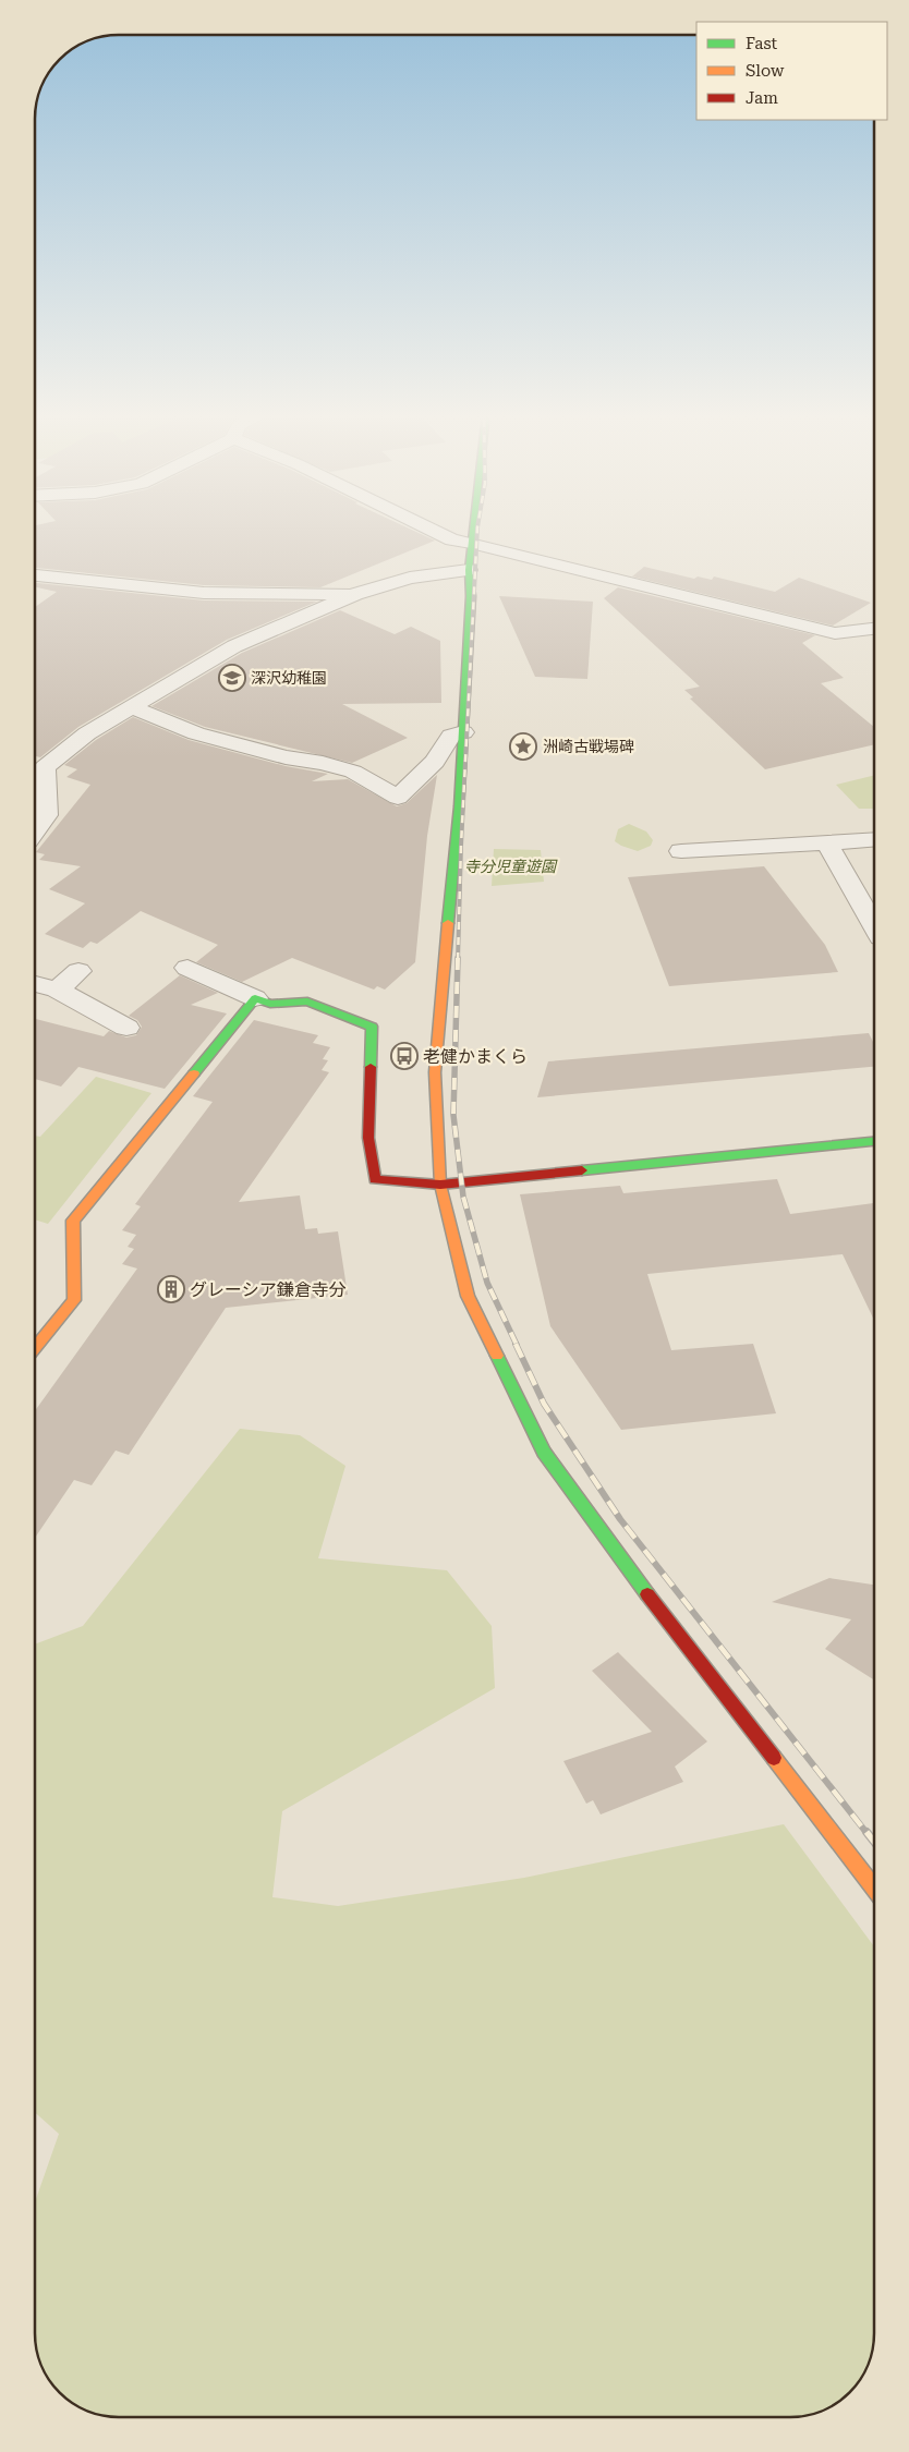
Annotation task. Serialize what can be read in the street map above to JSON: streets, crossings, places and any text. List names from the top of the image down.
{
  "parks": ["寺分児童遊園"],
  "places": {
    "school or university": ["深沢幼稚園"],
    "place": ["洲崎古戦場碑"],
    "bus stop": ["老健かまくら"],
    "building": ["グレーシア鎌倉寺分"]
  },
  "legend": ["Fast", "Slow", "Jam"]
}
